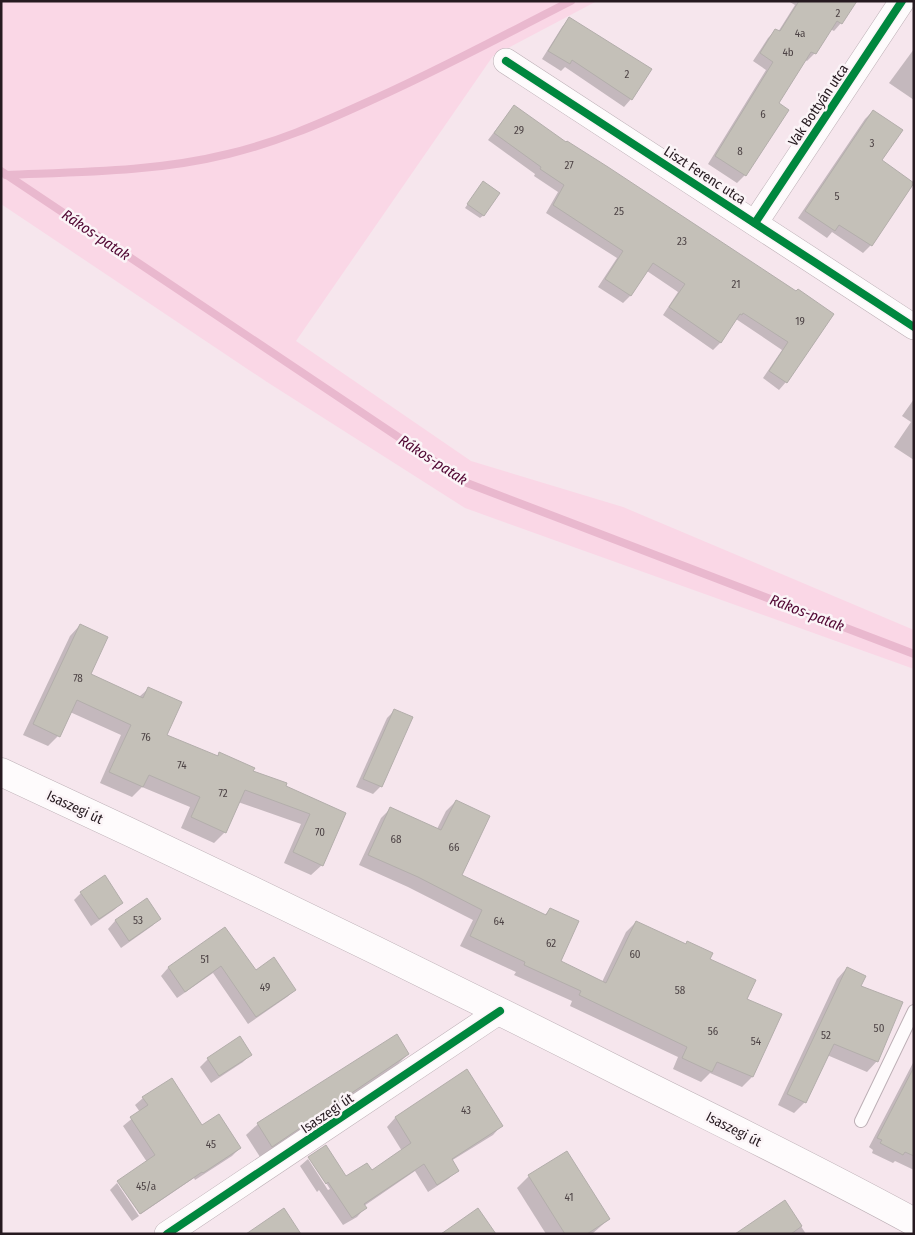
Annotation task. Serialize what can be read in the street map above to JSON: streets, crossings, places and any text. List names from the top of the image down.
{
  "streets": {
    "main road": ["Isaszegi út"],
    "street": ["Vak Bottyán utca", "Liszt Ferenc utca"]
  },
  "crossings": [
    ["Vak Bottyán utca", "Liszt Ferenc utca"]
  ],
  "water": ["Rákos-patak"],
  "house_numbers": [
    "2",
    "4a",
    "4b",
    "2",
    "6",
    "29",
    "3",
    "8",
    "27",
    "5",
    "25",
    "23",
    "21",
    "19",
    "78",
    "76",
    "74",
    "72",
    "70",
    "68",
    "66",
    "53",
    "64",
    "62",
    "60",
    "51",
    "49",
    "58",
    "50",
    "56",
    "52",
    "54",
    "43",
    "45",
    "45/a",
    "41"
  ]
}
